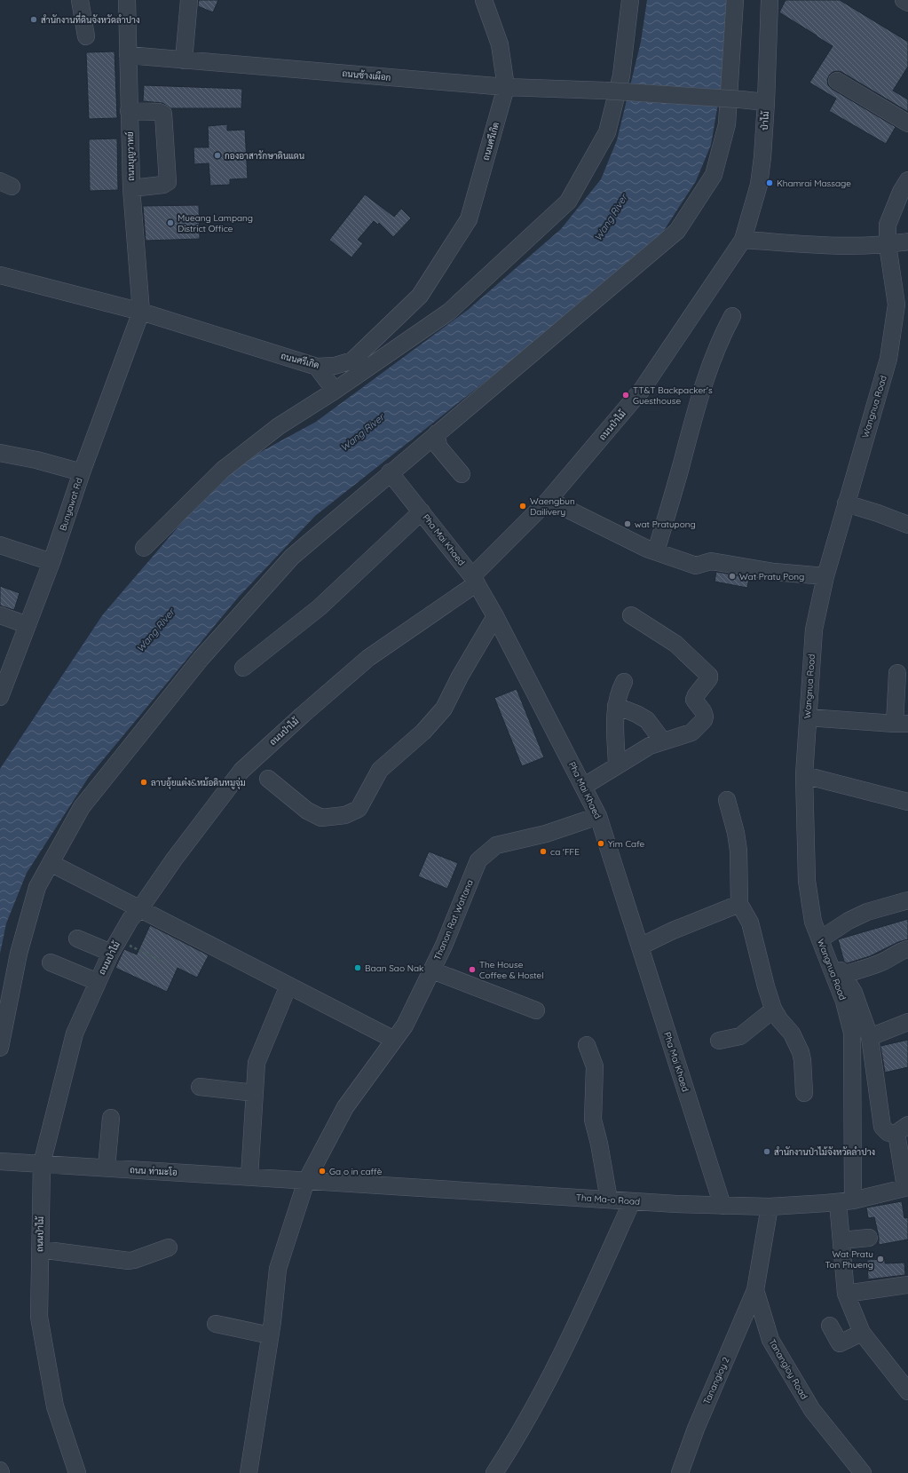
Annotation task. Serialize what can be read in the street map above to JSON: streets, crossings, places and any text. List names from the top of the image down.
{
  "streets": {
    "street": [
      "ถนนช้างเผือก",
      "ป่าไม้",
      "ถนนศรีเกิด",
      "ถนนบุญวาทย์",
      "Wangnua Road",
      "ถนนป่าไม้",
      "Bunyawat Rd",
      "Pha Mai Khaed",
      "Thanon Rat Wattana",
      "ถนน ท่ามะโอ",
      "Tha Ma-o Road",
      "Tanangloy Road",
      "Tanangloy 2"
    ]
  },
  "crossings": [
    ["ถนนช้างเผือก", "ป่าไม้"],
    ["ถนนช้างเผือก", "ถนนศรีเกิด"],
    ["ถนนช้างเผือก", "ถนนบุญวาทย์"],
    ["ป่าไม้", "ถนนป่าไม้"],
    ["ถนนศรีเกิด", "ถนนบุญวาทย์"],
    ["ถนนศรีเกิด", "Bunyawat Rd"],
    ["ถนนบุญวาทย์", "Bunyawat Rd"],
    ["Wangnua Road", "Tha Ma-o Road"],
    ["ถนนป่าไม้", "Pha Mai Khaed"],
    ["ถนนป่าไม้", "ถนน ท่ามะโอ"],
    ["Pha Mai Khaed", "Thanon Rat Wattana"],
    ["Pha Mai Khaed", "Tha Ma-o Road"],
    ["Thanon Rat Wattana", "ถนน ท่ามะโอ"],
    ["Thanon Rat Wattana", "Tha Ma-o Road"],
    ["ถนน ท่ามะโอ", "Tha Ma-o Road"],
    ["Tha Ma-o Road", "Tanangloy Road"],
    ["Tanangloy Road", "Tanangloy 2"]
  ],
  "water": ["Wang River"],
  "places": [
    "สำนักงานที่ดินจังหวัดลำปาง",
    "กองอาสารักษาดินแดน",
    "Khamrai Massage",
    "Mueang Lampang District Office",
    "TT&T Backpacker's Guesthouse",
    "Waengbun Dailivery",
    "wat Pratupong",
    "Wat Pratu Pong",
    "ลาบอุ้ยแต๋ง&หม้อดินหมูจุ่ม",
    "Yim Cafe",
    "ca 'FFE",
    "Baan Sao Nak",
    "The House Coffee & Hostel",
    "สำนักงานป่าไม้จังหวัดลำปาง",
    "Ga o in caffè",
    "Wat Pratu Ton Phueng"
  ]
}
